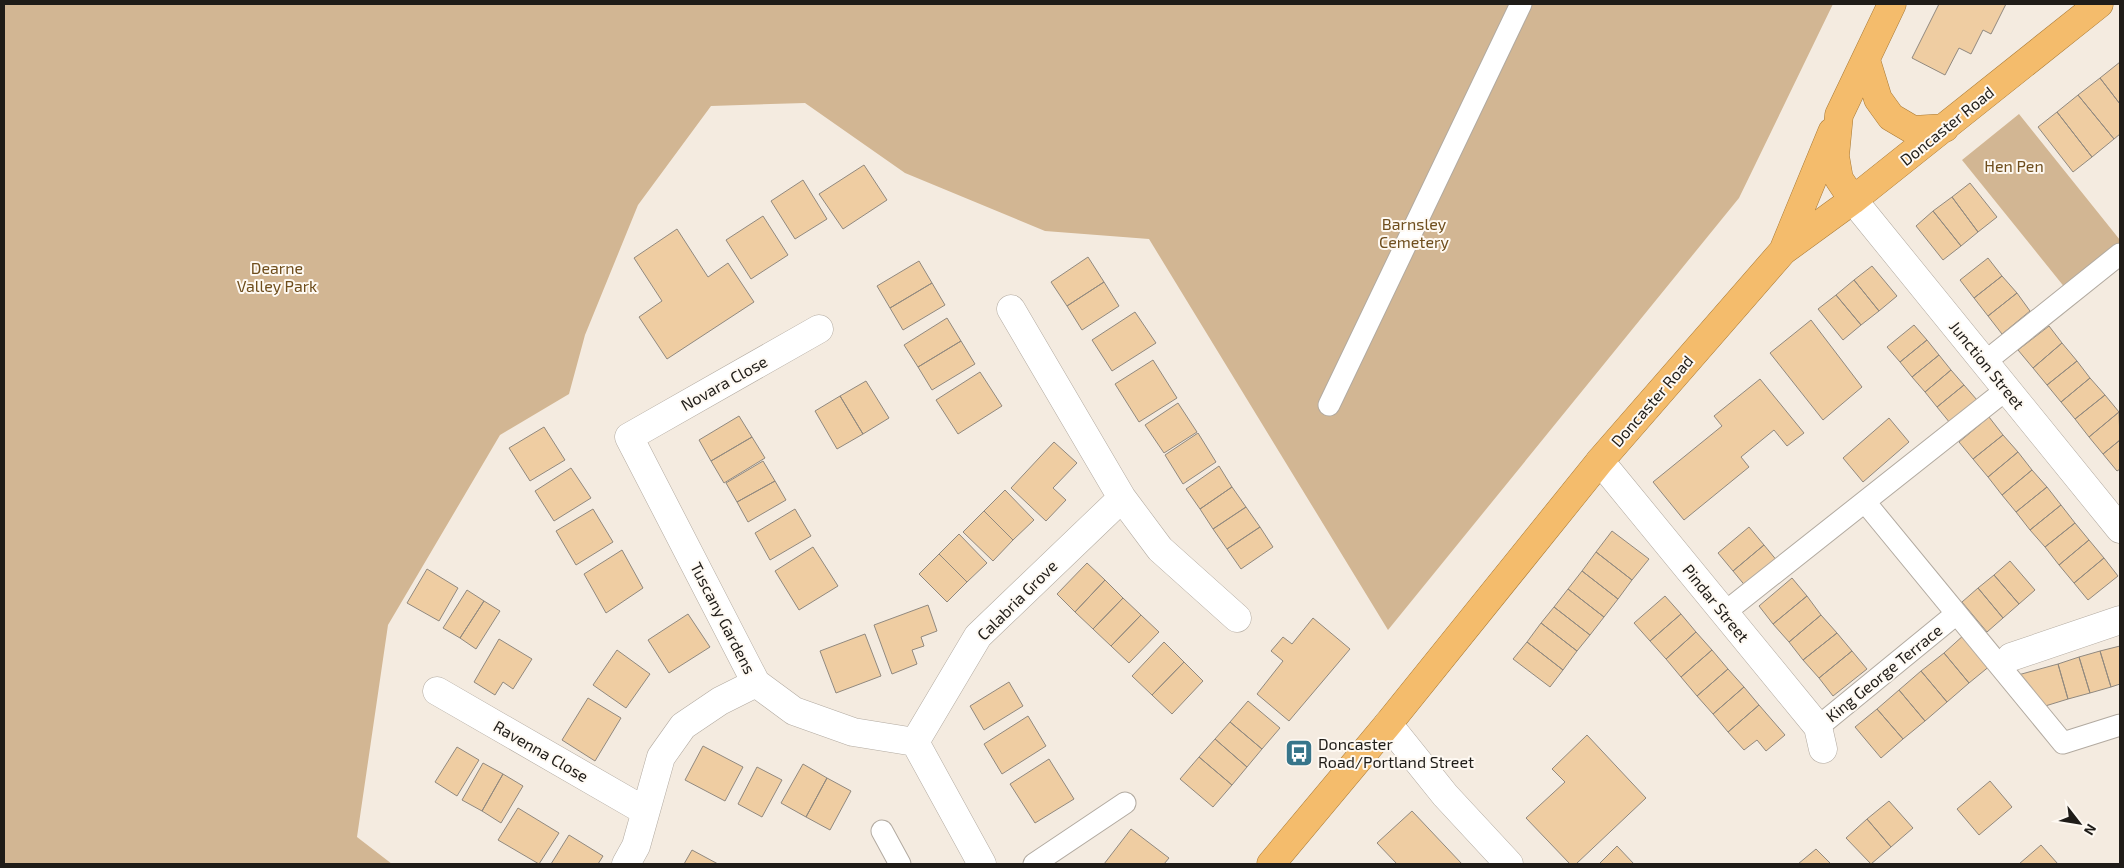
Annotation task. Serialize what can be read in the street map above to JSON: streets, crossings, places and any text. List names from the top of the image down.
{
  "streets": {
    "highway": ["Doncaster Road"],
    "street": [
      "Junction Street",
      "Novara Close",
      "Calabria Grove",
      "Pindar Street",
      "Tuscany Gardens",
      "Ravenna Close"
    ],
    "lane": ["King George Terrace"]
  },
  "crossings": [
    ["Doncaster Road", "Junction Street"],
    ["Doncaster Road", "Pindar Street"],
    ["Novara Close", "Tuscany Gardens"],
    ["Calabria Grove", "Tuscany Gardens"],
    ["Pindar Street", "King George Terrace"]
  ],
  "parks": ["Hen Pen", "Barnsley Cemetery", "Dearne Valley Park"],
  "places": {
    "bus stop": ["Doncaster Road/Portland Street"]
  },
  "north": "bottom right"
}
